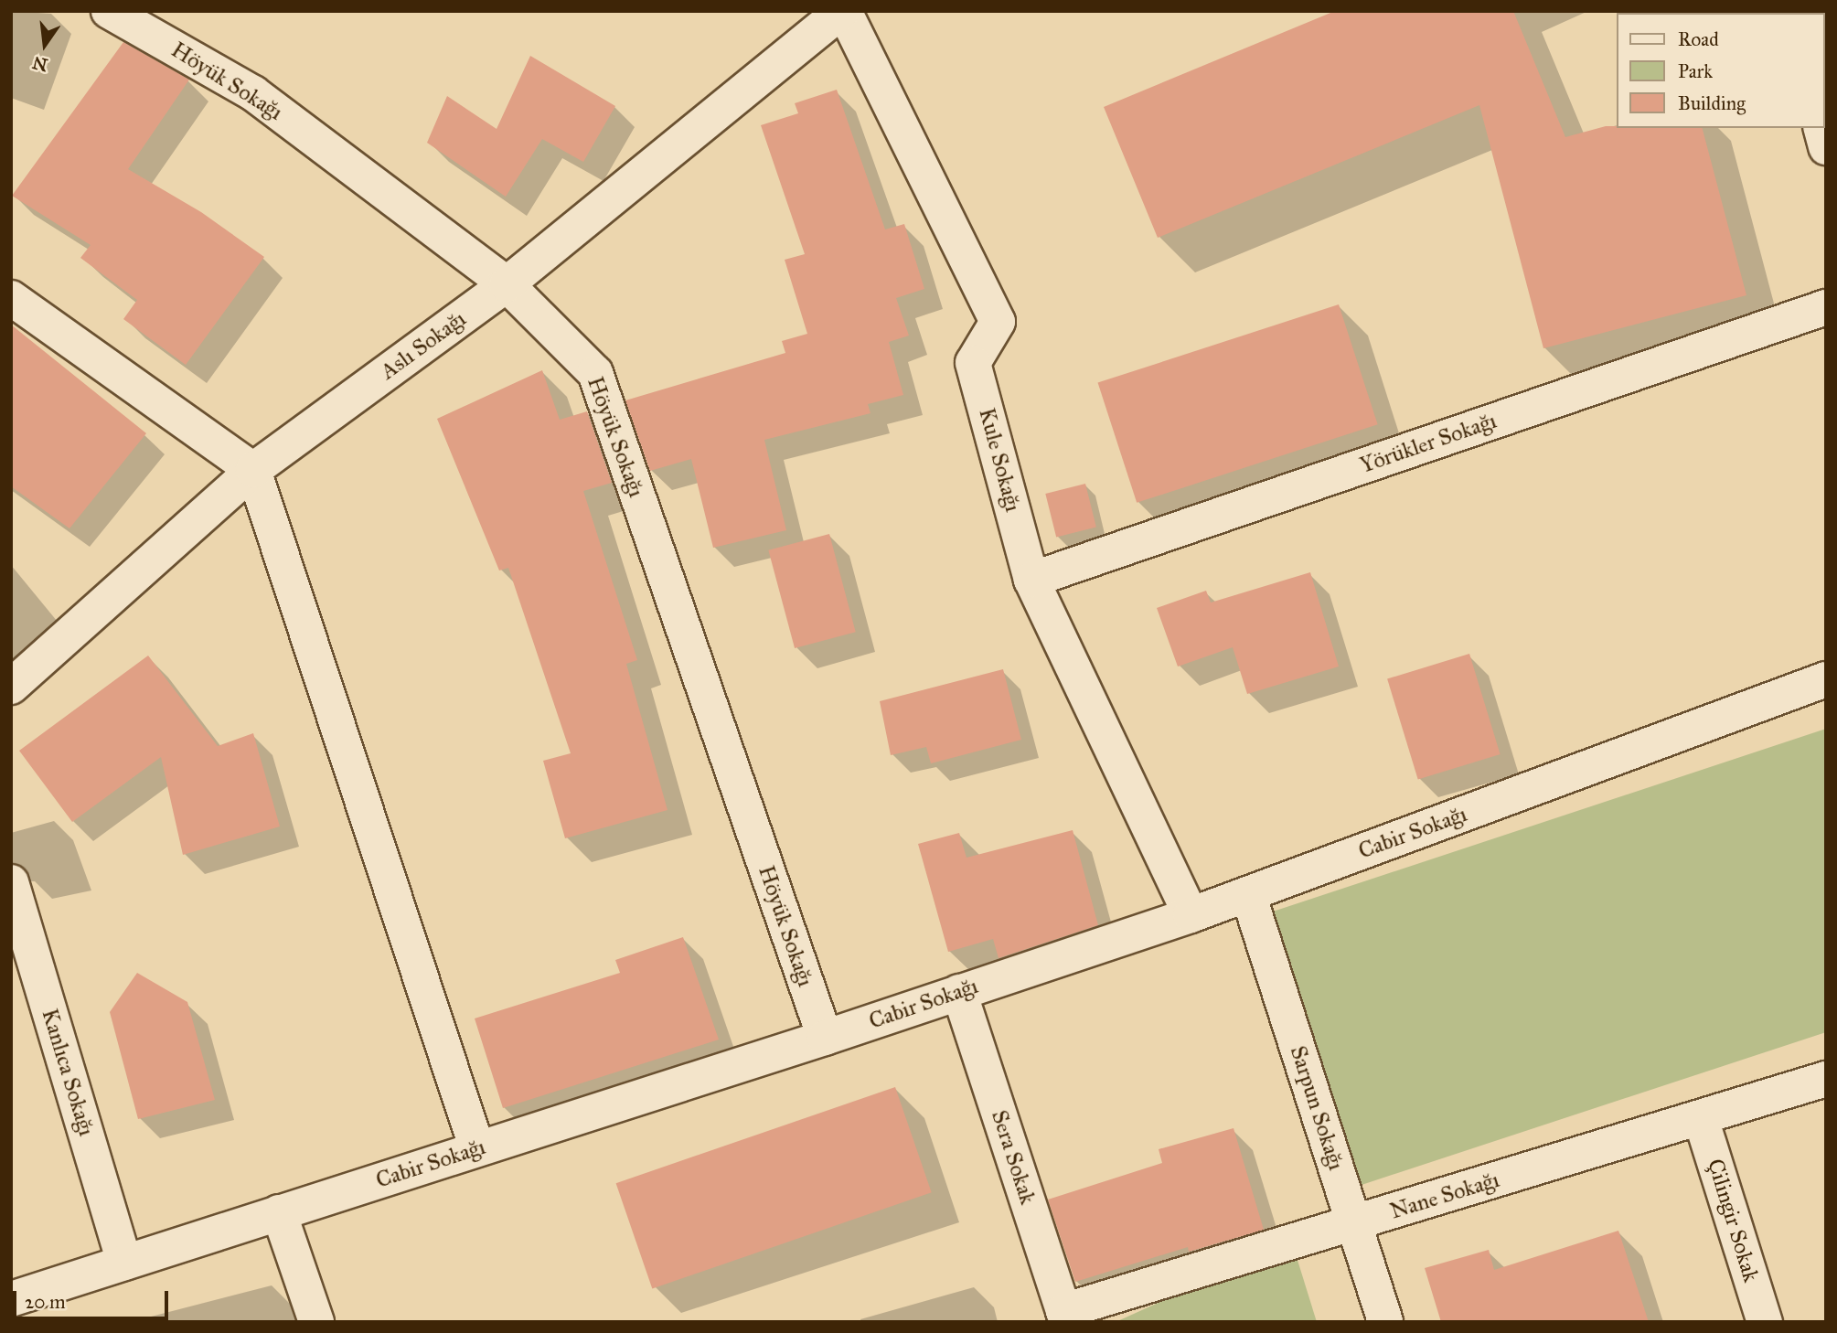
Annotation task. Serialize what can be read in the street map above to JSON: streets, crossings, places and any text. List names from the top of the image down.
{
  "streets": {
    "street": [
      "Höyük Sokağı",
      "Aslı Sokağı",
      "Yörükler Sokağı",
      "Kule Sokağı",
      "Cabir Sokağı",
      "Kanlıca Sokağı",
      "Sarpun Sokağı",
      "Sera Sokak",
      "Nane Sokağı",
      "Çilingir Sokak"
    ]
  },
  "crossings": [
    ["Höyük Sokağı", "Aslı Sokağı"],
    ["Höyük Sokağı", "Cabir Sokağı"],
    ["Aslı Sokağı", "Kule Sokağı"],
    ["Yörükler Sokağı", "Kule Sokağı"],
    ["Kule Sokağı", "Cabir Sokağı"],
    ["Cabir Sokağı", "Kanlıca Sokağı"],
    ["Cabir Sokağı", "Sarpun Sokağı"],
    ["Cabir Sokağı", "Sera Sokak"],
    ["Sarpun Sokağı", "Nane Sokağı"],
    ["Sera Sokak", "Nane Sokağı"],
    ["Nane Sokağı", "Çilingir Sokak"]
  ],
  "legend": ["Road", "Park", "Building"],
  "scale_bar": "20 m",
  "north": "bottom"
}
